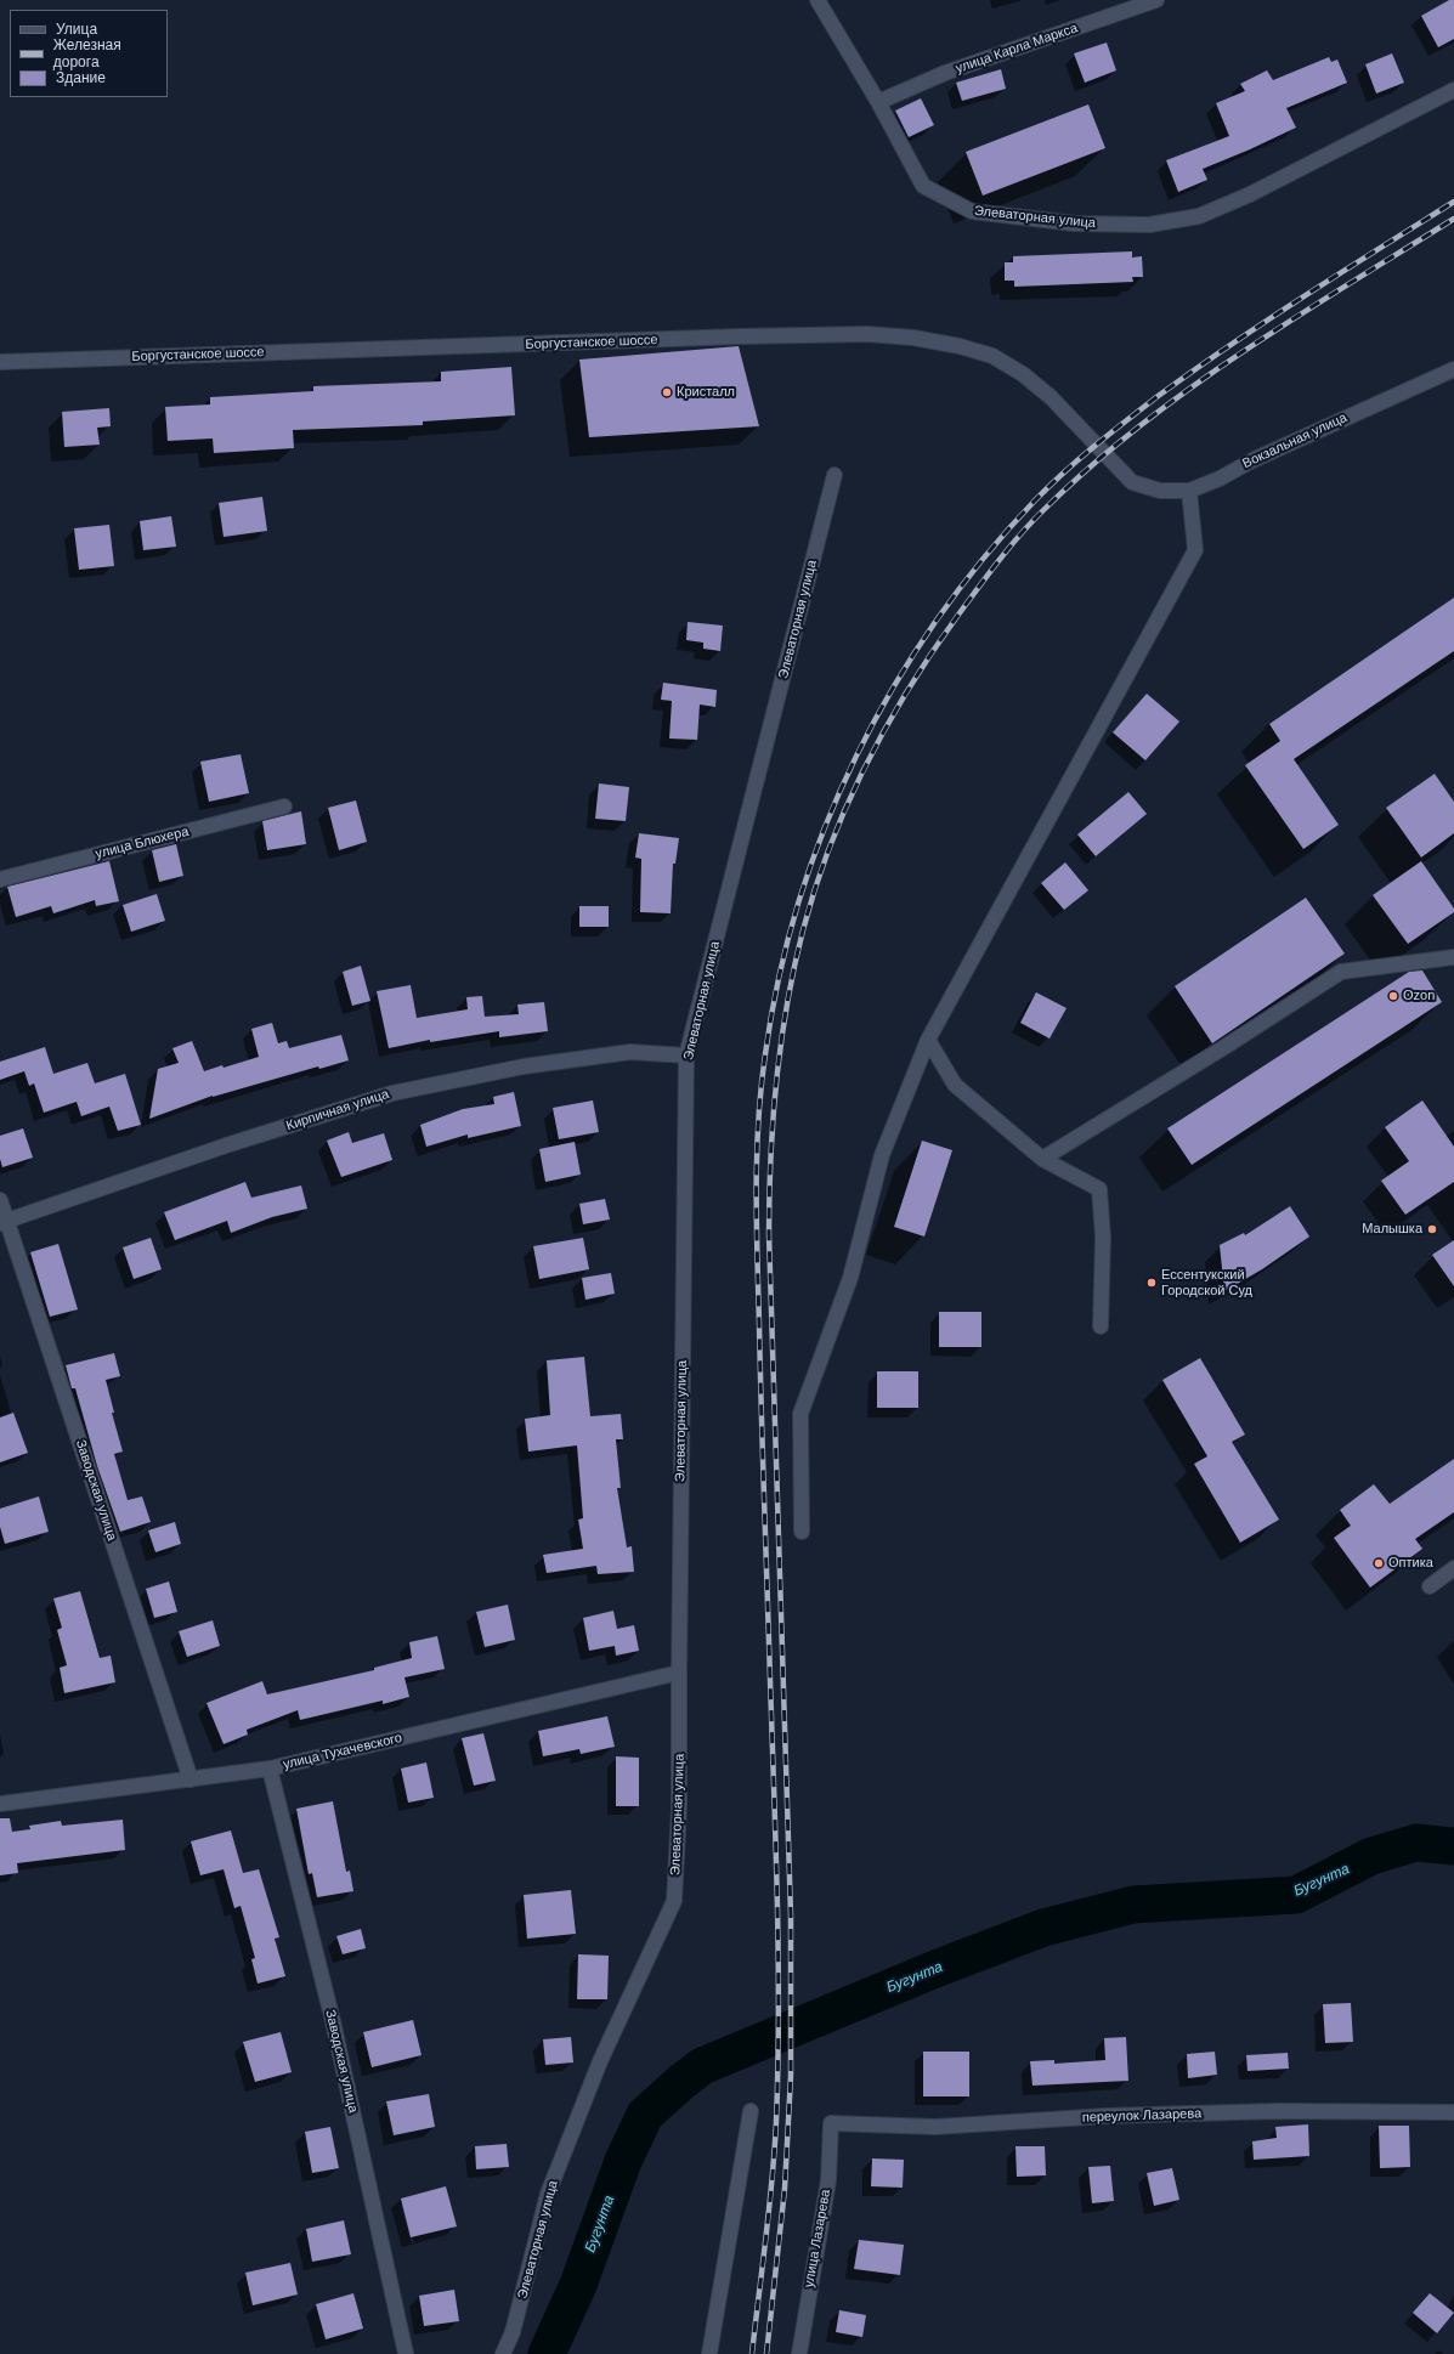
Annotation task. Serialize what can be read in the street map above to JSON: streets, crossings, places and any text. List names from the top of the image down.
{
  "streets": {
    "street": [
      "улица Карла Маркса",
      "Элеваторная улица",
      "Боргустанское шоссе",
      "Вокзальная улица",
      "улица Блюхера",
      "Кирпичная улица",
      "Заводская улица",
      "улица Тухачевского",
      "переулок Лазарева",
      "улица Лазарева"
    ]
  },
  "crossings": [
    ["улица Карла Маркса", "Элеваторная улица"],
    ["Элеваторная улица", "Кирпичная улица"],
    ["Элеваторная улица", "улица Тухачевского"],
    ["Боргустанское шоссе", "Вокзальная улица"],
    ["Кирпичная улица", "Заводская улица"],
    ["Заводская улица", "улица Тухачевского"],
    ["переулок Лазарева", "улица Лазарева"]
  ],
  "water": ["Бугунта"],
  "places": [
    "Кристалл",
    "Ozon",
    "Малышка",
    "Ессентукский Городской Суд",
    "Оптика"
  ],
  "legend": ["Улица", "Железная дорога", "Здание"]
}
